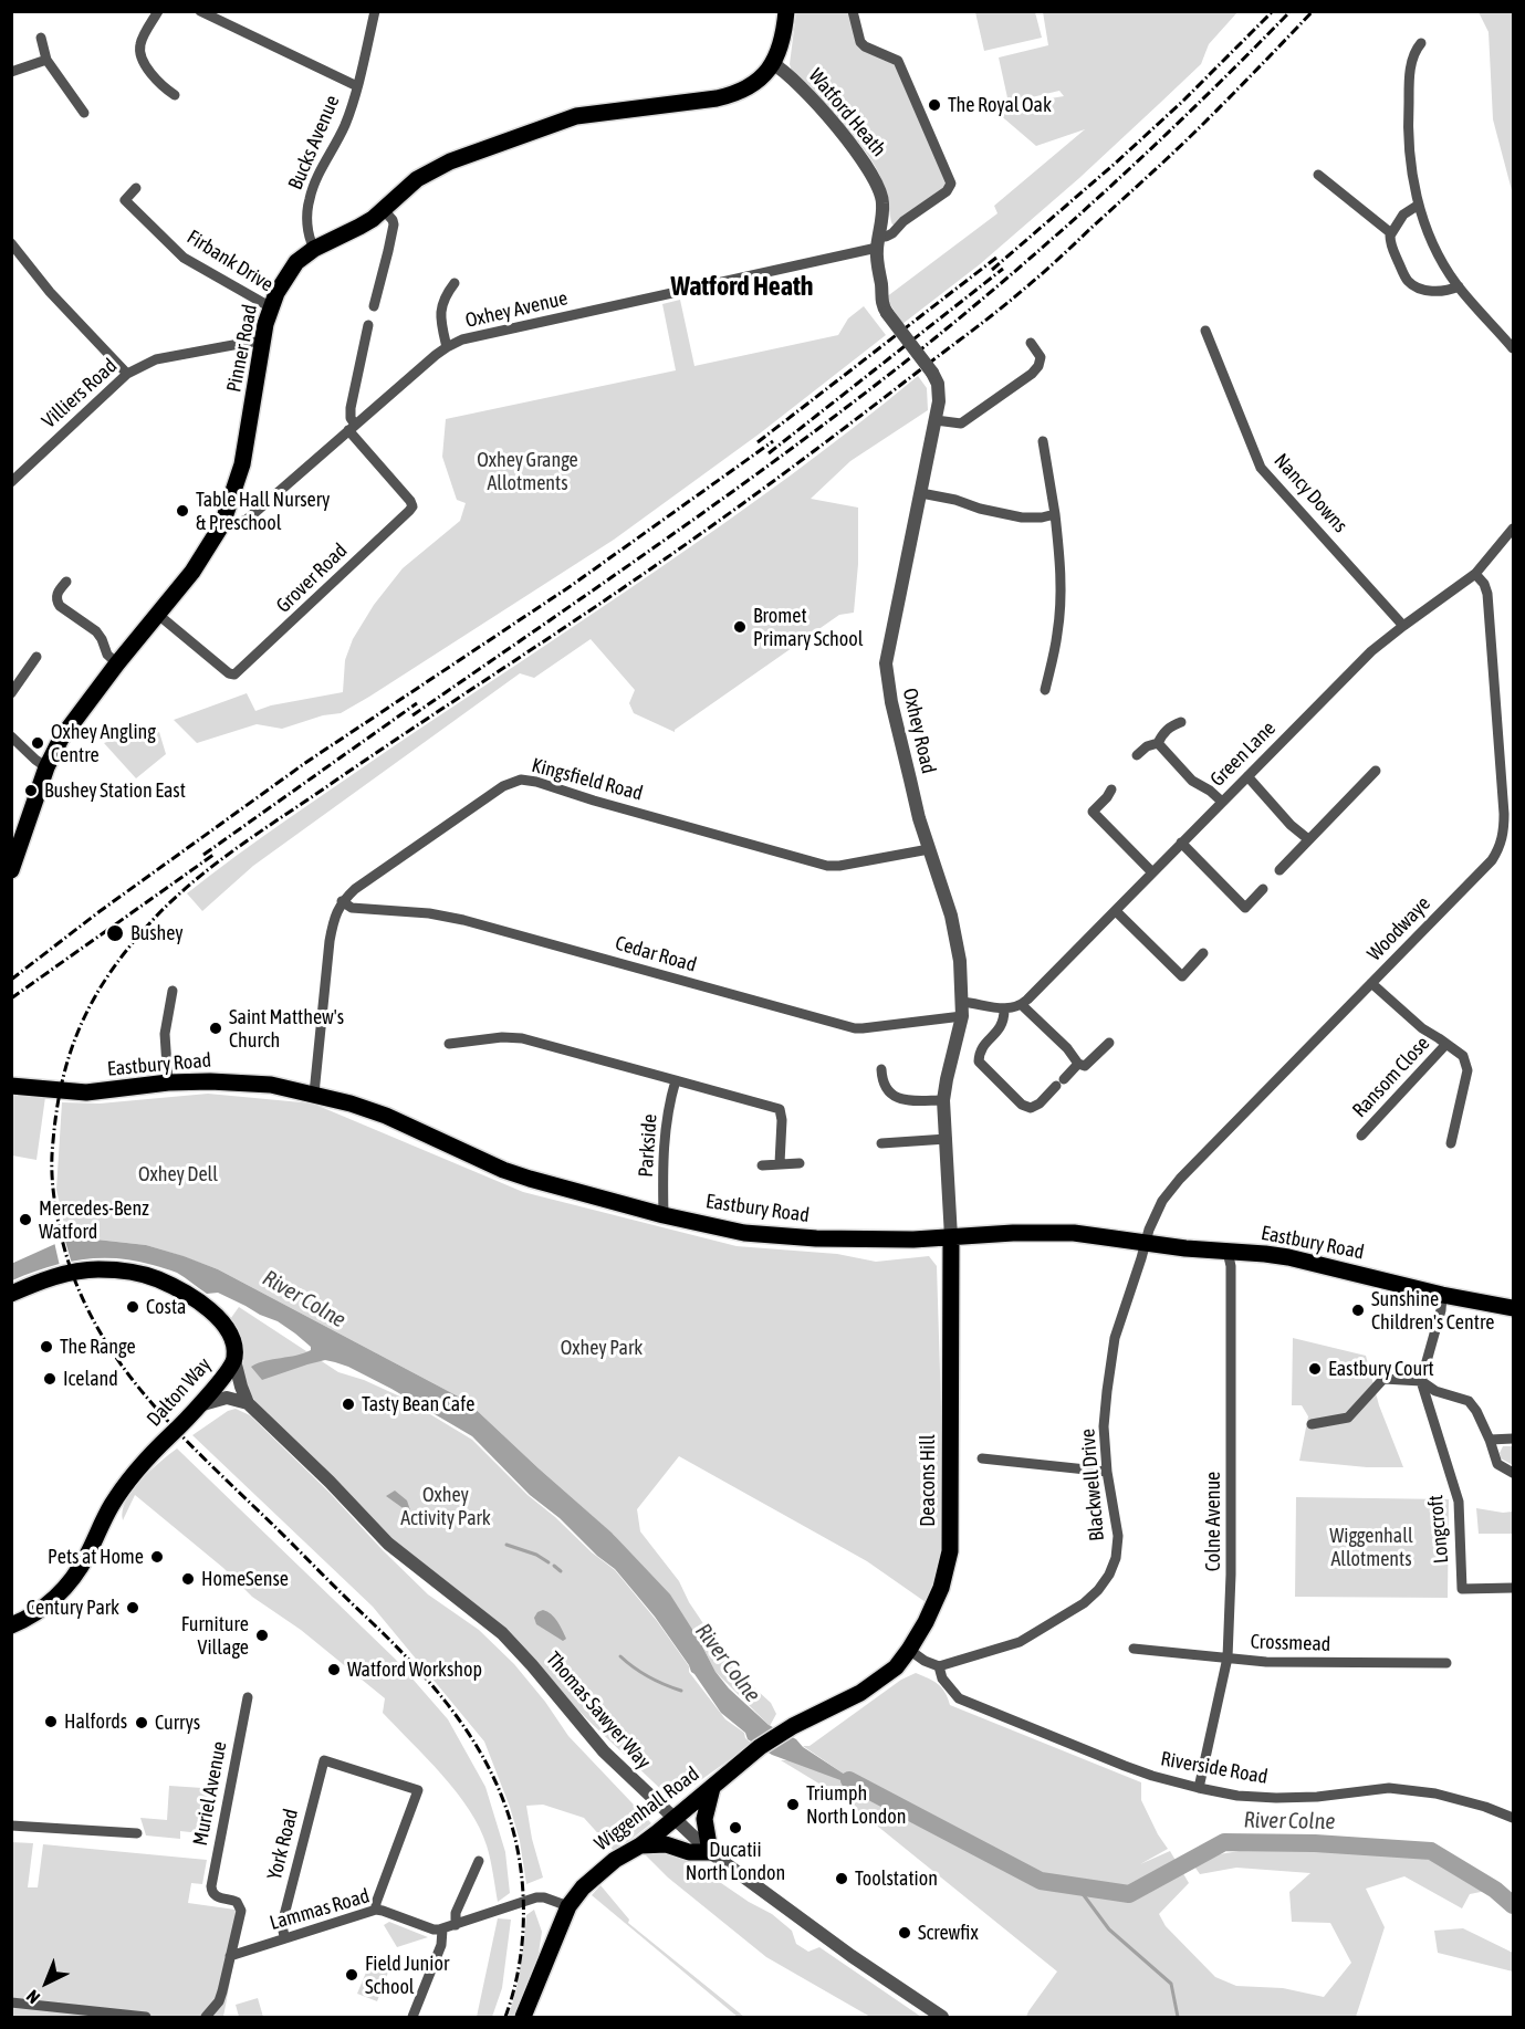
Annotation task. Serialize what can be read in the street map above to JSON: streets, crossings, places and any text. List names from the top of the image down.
{
  "streets": {
    "main road": [
      "Pinner Road",
      "Eastbury Road",
      "Dalton Way",
      "Deacons Hill",
      "Wiggenhall Road"
    ],
    "street": [
      "Watford Heath",
      "Bucks Avenue",
      "Firbank Drive",
      "Oxhey Avenue",
      "Villiers Road",
      "Nancy Downs",
      "Grover Road",
      "Oxhey Road",
      "Green Lane",
      "Kingsfield Road",
      "Woodwaye",
      "Cedar Road",
      "Ransom Close",
      "Parkside",
      "Blackwell Drive",
      "Colne Avenue",
      "Longcroft",
      "Crossmead",
      "Thomas Sawyer Way",
      "Riverside Road",
      "Muriel Avenue",
      "York Road",
      "Lammas Road"
    ]
  },
  "crossings": [
    ["Watford Heath", "Oxhey Avenue"],
    ["Watford Heath", "Pinner Road"],
    ["Watford Heath", "Oxhey Road"],
    ["Bucks Avenue", "Pinner Road"],
    ["Firbank Drive", "Pinner Road"],
    ["Oxhey Avenue", "Pinner Road"],
    ["Oxhey Avenue", "Grover Road"],
    ["Oxhey Avenue", "Oxhey Road"],
    ["Pinner Road", "Villiers Road"],
    ["Pinner Road", "Grover Road"],
    ["Nancy Downs", "Green Lane"],
    ["Oxhey Road", "Kingsfield Road"],
    ["Oxhey Road", "Cedar Road"],
    ["Oxhey Road", "Eastbury Road"],
    ["Oxhey Road", "Deacons Hill"],
    ["Green Lane", "Woodwaye"],
    ["Kingsfield Road", "Cedar Road"],
    ["Woodwaye", "Eastbury Road"],
    ["Woodwaye", "Ransom Close"],
    ["Woodwaye", "Blackwell Drive"],
    ["Eastbury Road", "Parkside"],
    ["Eastbury Road", "Deacons Hill"],
    ["Eastbury Road", "Blackwell Drive"],
    ["Eastbury Road", "Colne Avenue"],
    ["Dalton Way", "Thomas Sawyer Way"],
    ["Deacons Hill", "Wiggenhall Road"],
    ["Blackwell Drive", "Riverside Road"],
    ["Colne Avenue", "Crossmead"],
    ["Colne Avenue", "Riverside Road"],
    ["Thomas Sawyer Way", "Wiggenhall Road"],
    ["Muriel Avenue", "Lammas Road"],
    ["Wiggenhall Road", "Lammas Road"],
    ["York Road", "Lammas Road"]
  ],
  "districts": ["Watford Heath"],
  "water": ["River Colne"],
  "parks": [
    "Oxhey Grange Allotments",
    "Oxhey Dell",
    "Oxhey Park",
    "Oxhey Activity Park",
    "Wiggenhall Allotments"
  ],
  "places": [
    "The Royal Oak",
    "Table Hall Nursery & Preschool",
    "Bromet Primary School",
    "Oxhey Angling Centre",
    "Bushey Station East",
    "Bushey",
    "Saint Matthew's Church",
    "Mercedes-Benz Watford",
    "Costa",
    "Sunshine Children's Centre",
    "The Range",
    "Eastbury Court",
    "Iceland",
    "Tasty Bean Cafe",
    "Pets at Home",
    "HomeSense",
    "Century Park",
    "Furniture Village",
    "Watford Workshop",
    "Halfords",
    "Currys",
    "Triumph North London",
    "Ducatii North London",
    "Toolstation",
    "Screwfix",
    "Field Junior School"
  ],
  "north": "bottom left"
}
